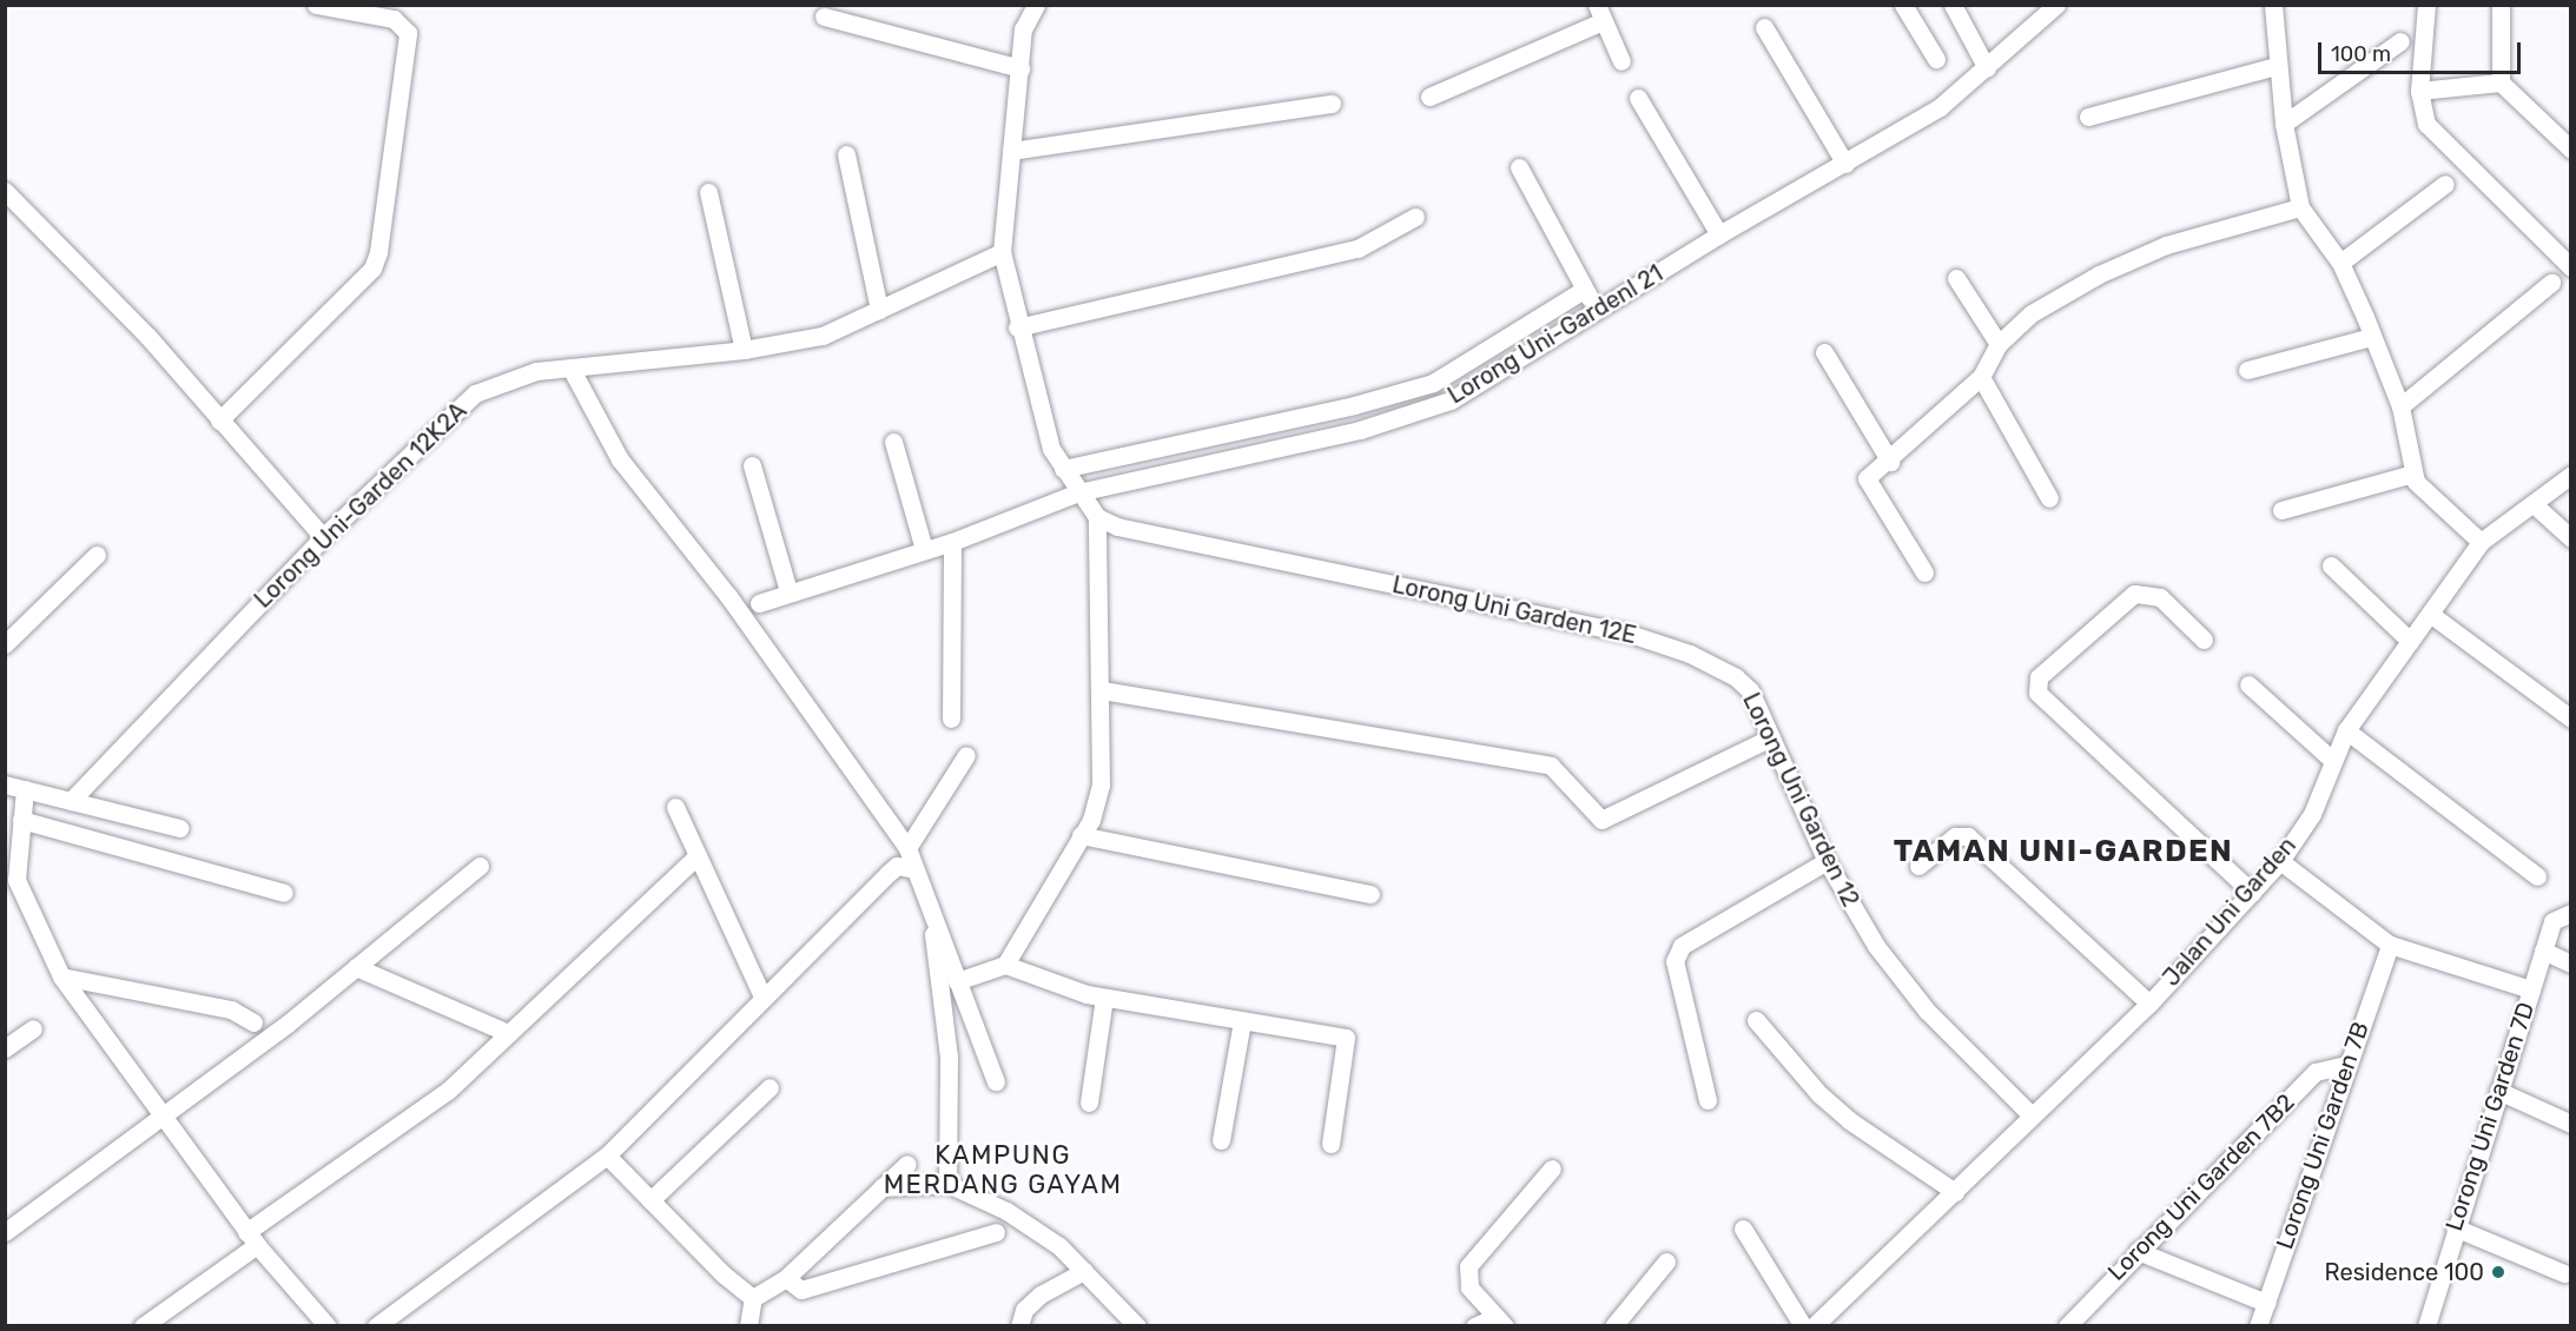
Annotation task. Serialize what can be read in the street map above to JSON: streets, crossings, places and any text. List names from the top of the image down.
{
  "streets": {
    "street": [
      "Lorong Uni-Gardenl 21",
      "Lorong Uni-Garden 12K2A",
      "Lorong Uni Garden 12E",
      "Lorong Uni Garden 12",
      "Jalan Uni Garden",
      "Lorong Uni Garden 7D",
      "Lorong Uni Garden 7B",
      "Lorong Uni Garden 7B2"
    ]
  },
  "crossings": [
    ["Lorong Uni Garden 12E", "Lorong Uni Garden 12"],
    ["Lorong Uni Garden 12", "Jalan Uni Garden"],
    ["Lorong Uni Garden 7B", "Lorong Uni Garden 7B2"]
  ],
  "districts": ["TAMAN UNI-GARDEN", "KAMPUNG MERDANG GAYAM"],
  "places": ["Residence 100"],
  "scale_bar": "100 m"
}
